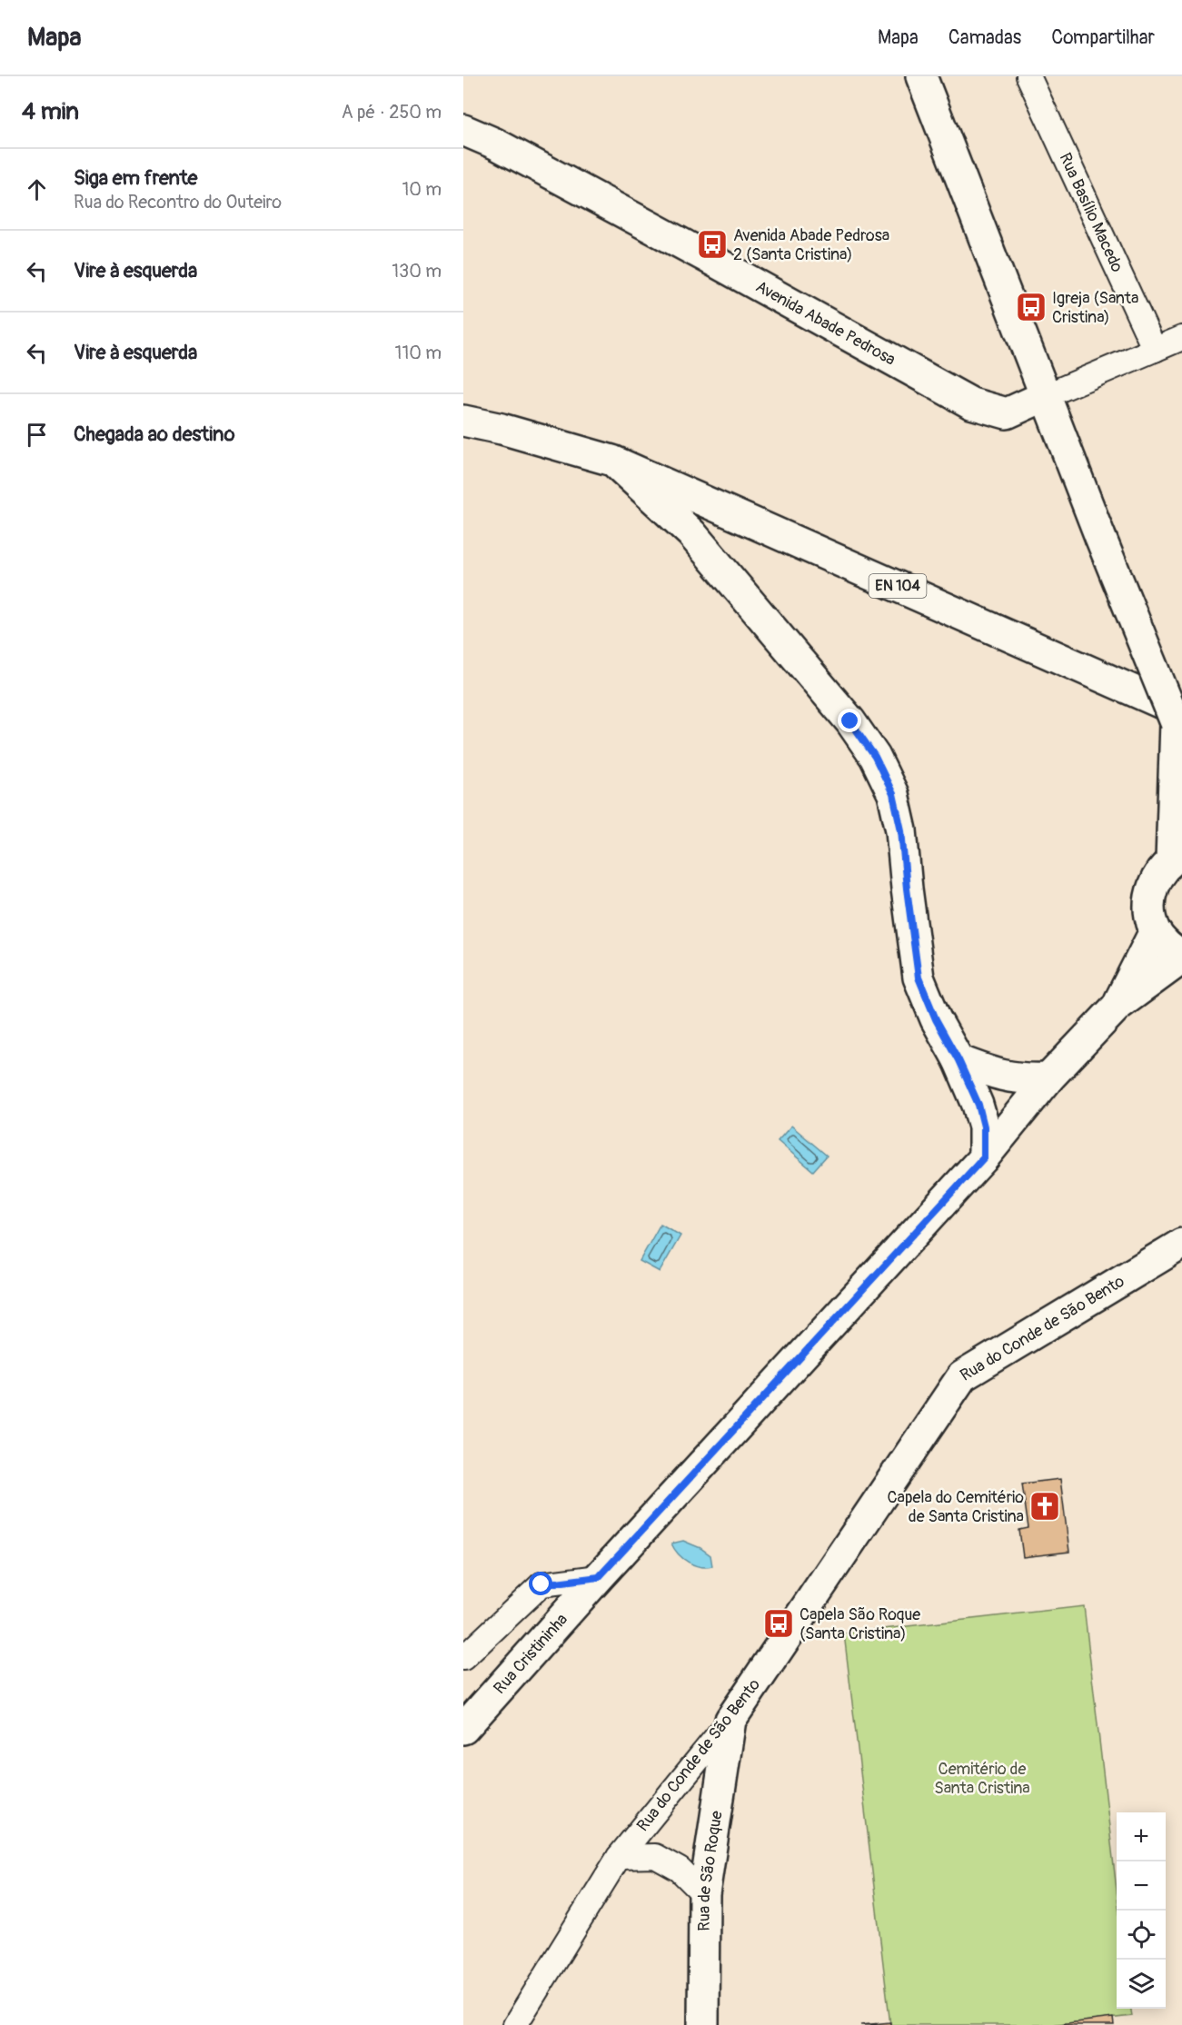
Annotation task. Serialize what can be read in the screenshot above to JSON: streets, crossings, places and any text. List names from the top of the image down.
{
  "streets": {
    "street": [
      "Rua Basílio Macedo",
      "Avenida Abade Pedrosa",
      "EN 104",
      "Rua do Conde de São Bento",
      "Rua Cristininha",
      "Rua de São Roque"
    ]
  },
  "crossings": [
    ["Rua do Conde de São Bento", "Rua de São Roque"]
  ],
  "parks": ["Cemitério de Santa Cristina"],
  "places": {
    "bus stop": ["Avenida Abade Pedrosa 2 (Santa Cristina)", "Igreja (Santa Cristina)", "Capela São Roque (Santa Cristina)"],
    "church": ["Capela do Cemitério de Santa Cristina"]
  },
  "page": {
    "header": "Mapa",
    "nav": ["Mapa", "Camadas", "Compartilhar"],
    "heading": ["4 min", "A pé · 250 m"],
    "list": [
      ["Siga em frente", "Rua do Recontro do Outeiro", "10 m"],
      ["Vire à esquerda", "130 m"],
      ["Vire à esquerda", "110 m"],
      "Chegada ao destino"
    ],
    "map_buttons": ["+", "−"]
  }
}
